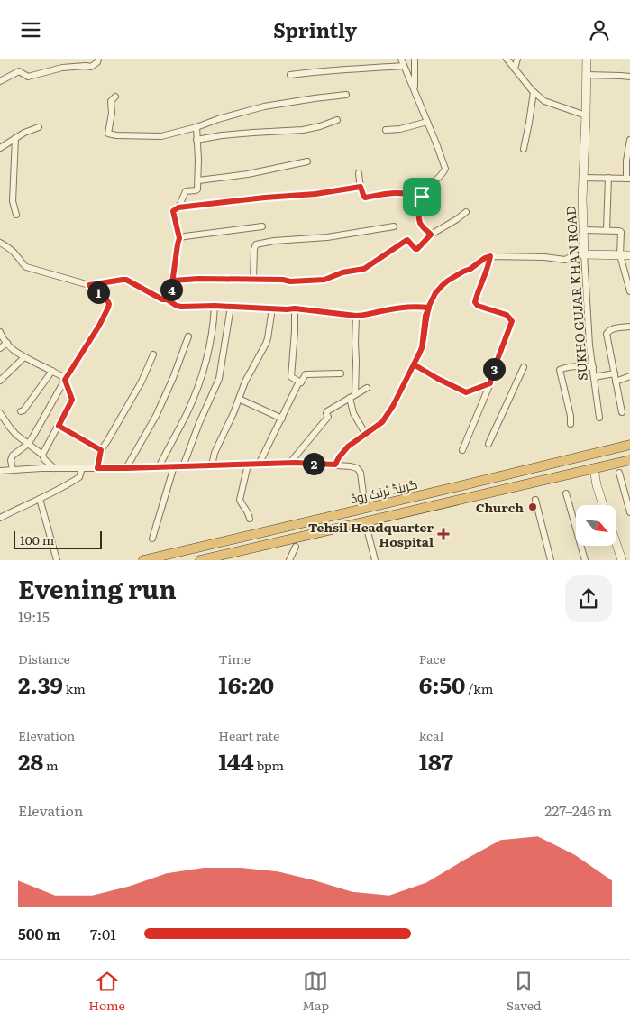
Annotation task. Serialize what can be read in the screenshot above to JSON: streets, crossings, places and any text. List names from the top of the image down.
{
  "streets": {
    "highway": ["گرینڈ ٹرنک روڈ"],
    "main road": ["SUKHO GUJAR KHAN ROAD"]
  },
  "places": {
    "other": ["Church"],
    "health": ["Tehsil Headquarter Hospital"]
  },
  "scale_bar": "100 m",
  "north": "bottom right",
  "page": {
    "header": "Sprintly",
    "pins": [
      "4",
      "1",
      "3",
      "2"
    ],
    "scale": "100 m",
    "heading": ["Evening run", "19:15"],
    "stats": [
      ["Distance", "2.39 km"],
      ["Time", "16:20"],
      ["Pace", "6:50 /km"],
      ["Elevation", "28 m"],
      ["Heart rate", "144 bpm"],
      ["kcal", "187"]
    ],
    "chart": ["Elevation", "227–246 m"],
    "list": [
      {
        "name": "500 m",
        "note": "7:01"
      }
    ],
    "tabs": ["Home", "Map", "Saved"]
  }
}
